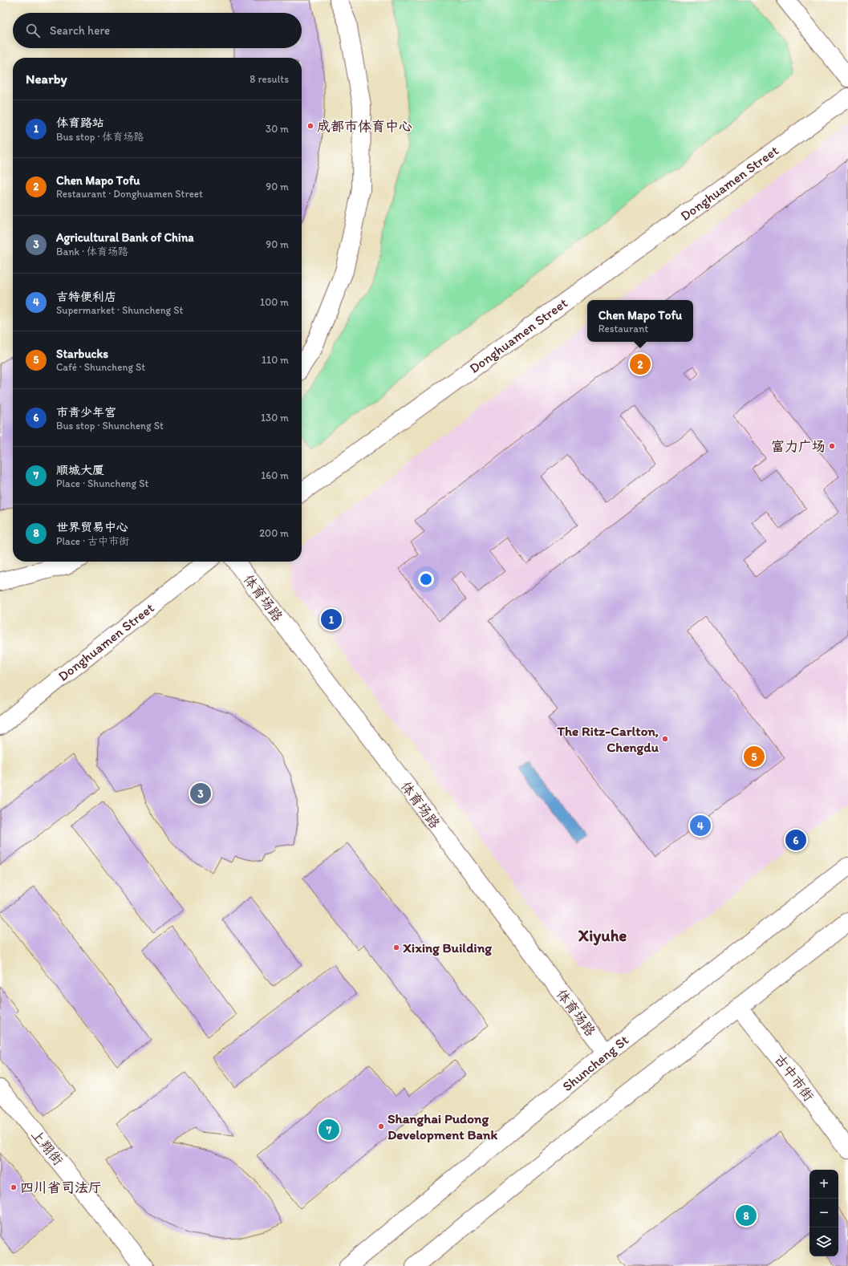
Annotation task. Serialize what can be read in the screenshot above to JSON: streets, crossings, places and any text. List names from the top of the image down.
{
  "streets": {
    "street": [
      "Donghuamen Street",
      "体育场路",
      "Shuncheng St",
      "古中市街",
      "上翔街"
    ]
  },
  "crossings": [
    ["体育场路", "Shuncheng St"]
  ],
  "districts": ["Xiyuhe"],
  "places": [
    "成都市体育中心",
    "富力广场",
    "The Ritz-Carlton, Chengdu",
    "Xixing Building",
    "Shanghai Pudong Development Bank",
    "四川省司法厅"
  ],
  "page": {
    "search": "Search here",
    "heading": ["Nearby", "8 results"],
    "list": [
      {
        "mark": "1",
        "name": "体育路站",
        "note": "Bus stop · 体育场路",
        "value": "30 m"
      },
      {
        "mark": "2",
        "name": "Chen Mapo Tofu",
        "note": "Restaurant · Donghuamen Street",
        "value": "90 m"
      },
      {
        "mark": "3",
        "name": "Agricultural Bank of China",
        "note": "Bank · 体育场路",
        "value": "90 m"
      },
      {
        "mark": "4",
        "name": "吉特便利店",
        "note": "Supermarket · Shuncheng St",
        "value": "100 m"
      },
      {
        "mark": "5",
        "name": "Starbucks",
        "note": "Café · Shuncheng St",
        "value": "110 m"
      },
      {
        "mark": "6",
        "name": "市青少年宫",
        "note": "Bus stop · Shuncheng St",
        "value": "130 m"
      },
      {
        "mark": "7",
        "name": "顺城大厦",
        "note": "Place · Shuncheng St",
        "value": "160 m"
      },
      {
        "mark": "8",
        "name": "世界贸易中心",
        "note": "Place · 古中市街",
        "value": "200 m"
      }
    ],
    "popup": ["Chen Mapo Tofu", "Restaurant"],
    "pins": [
      "2",
      "1",
      "5",
      "3",
      "4",
      "6",
      "7",
      "8"
    ],
    "map_buttons": ["+", "−"]
  }
}
